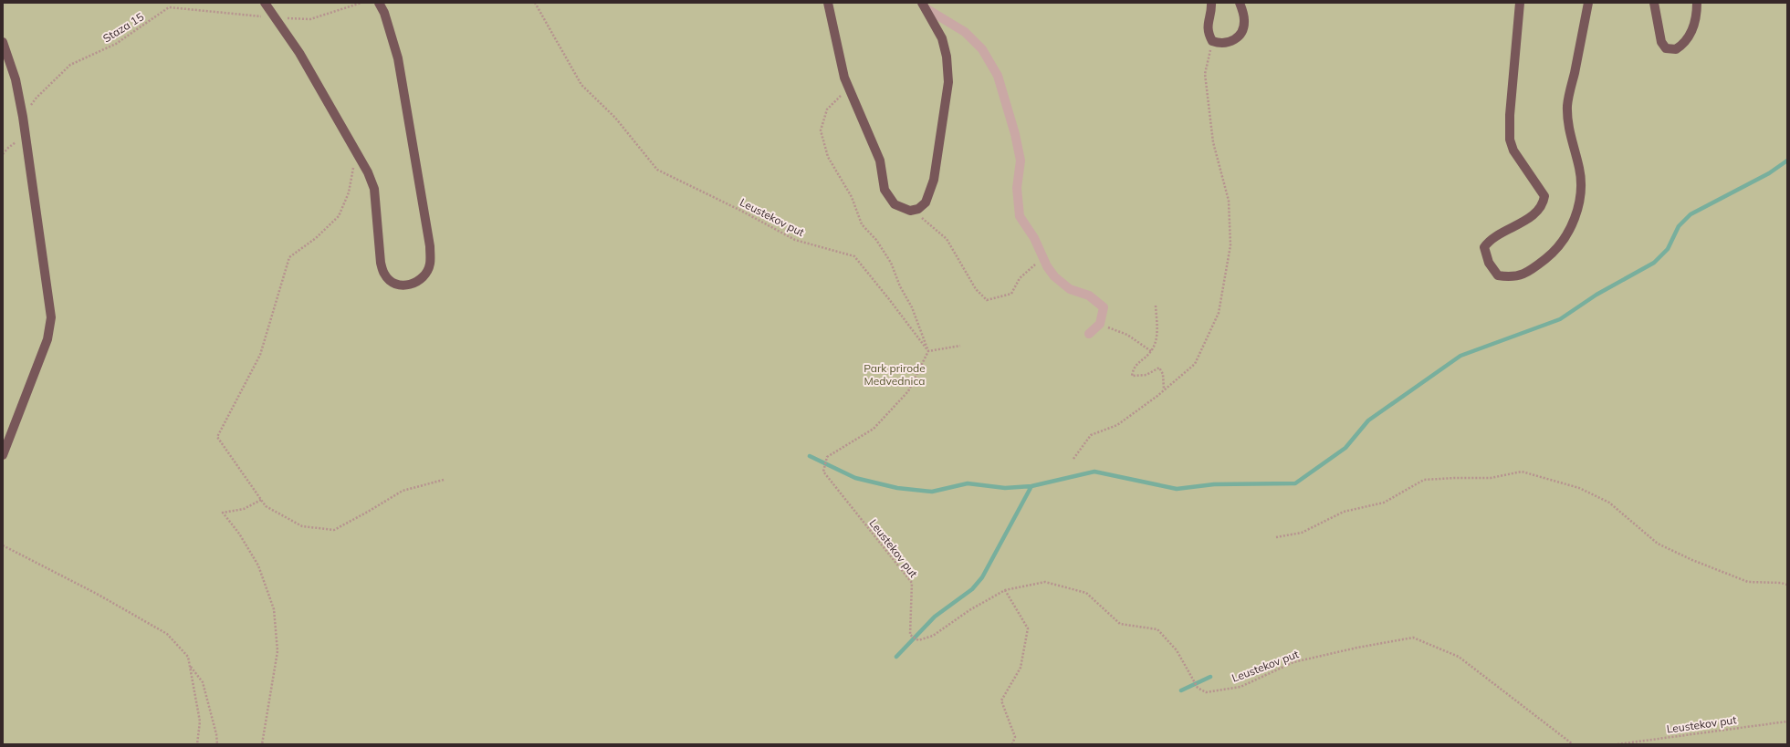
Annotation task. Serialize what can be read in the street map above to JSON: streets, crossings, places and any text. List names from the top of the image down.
{
  "streets": {
    "path": ["Staza 15", "Leustekov put"]
  },
  "parks": ["Park prirode Medvednica"]
}
